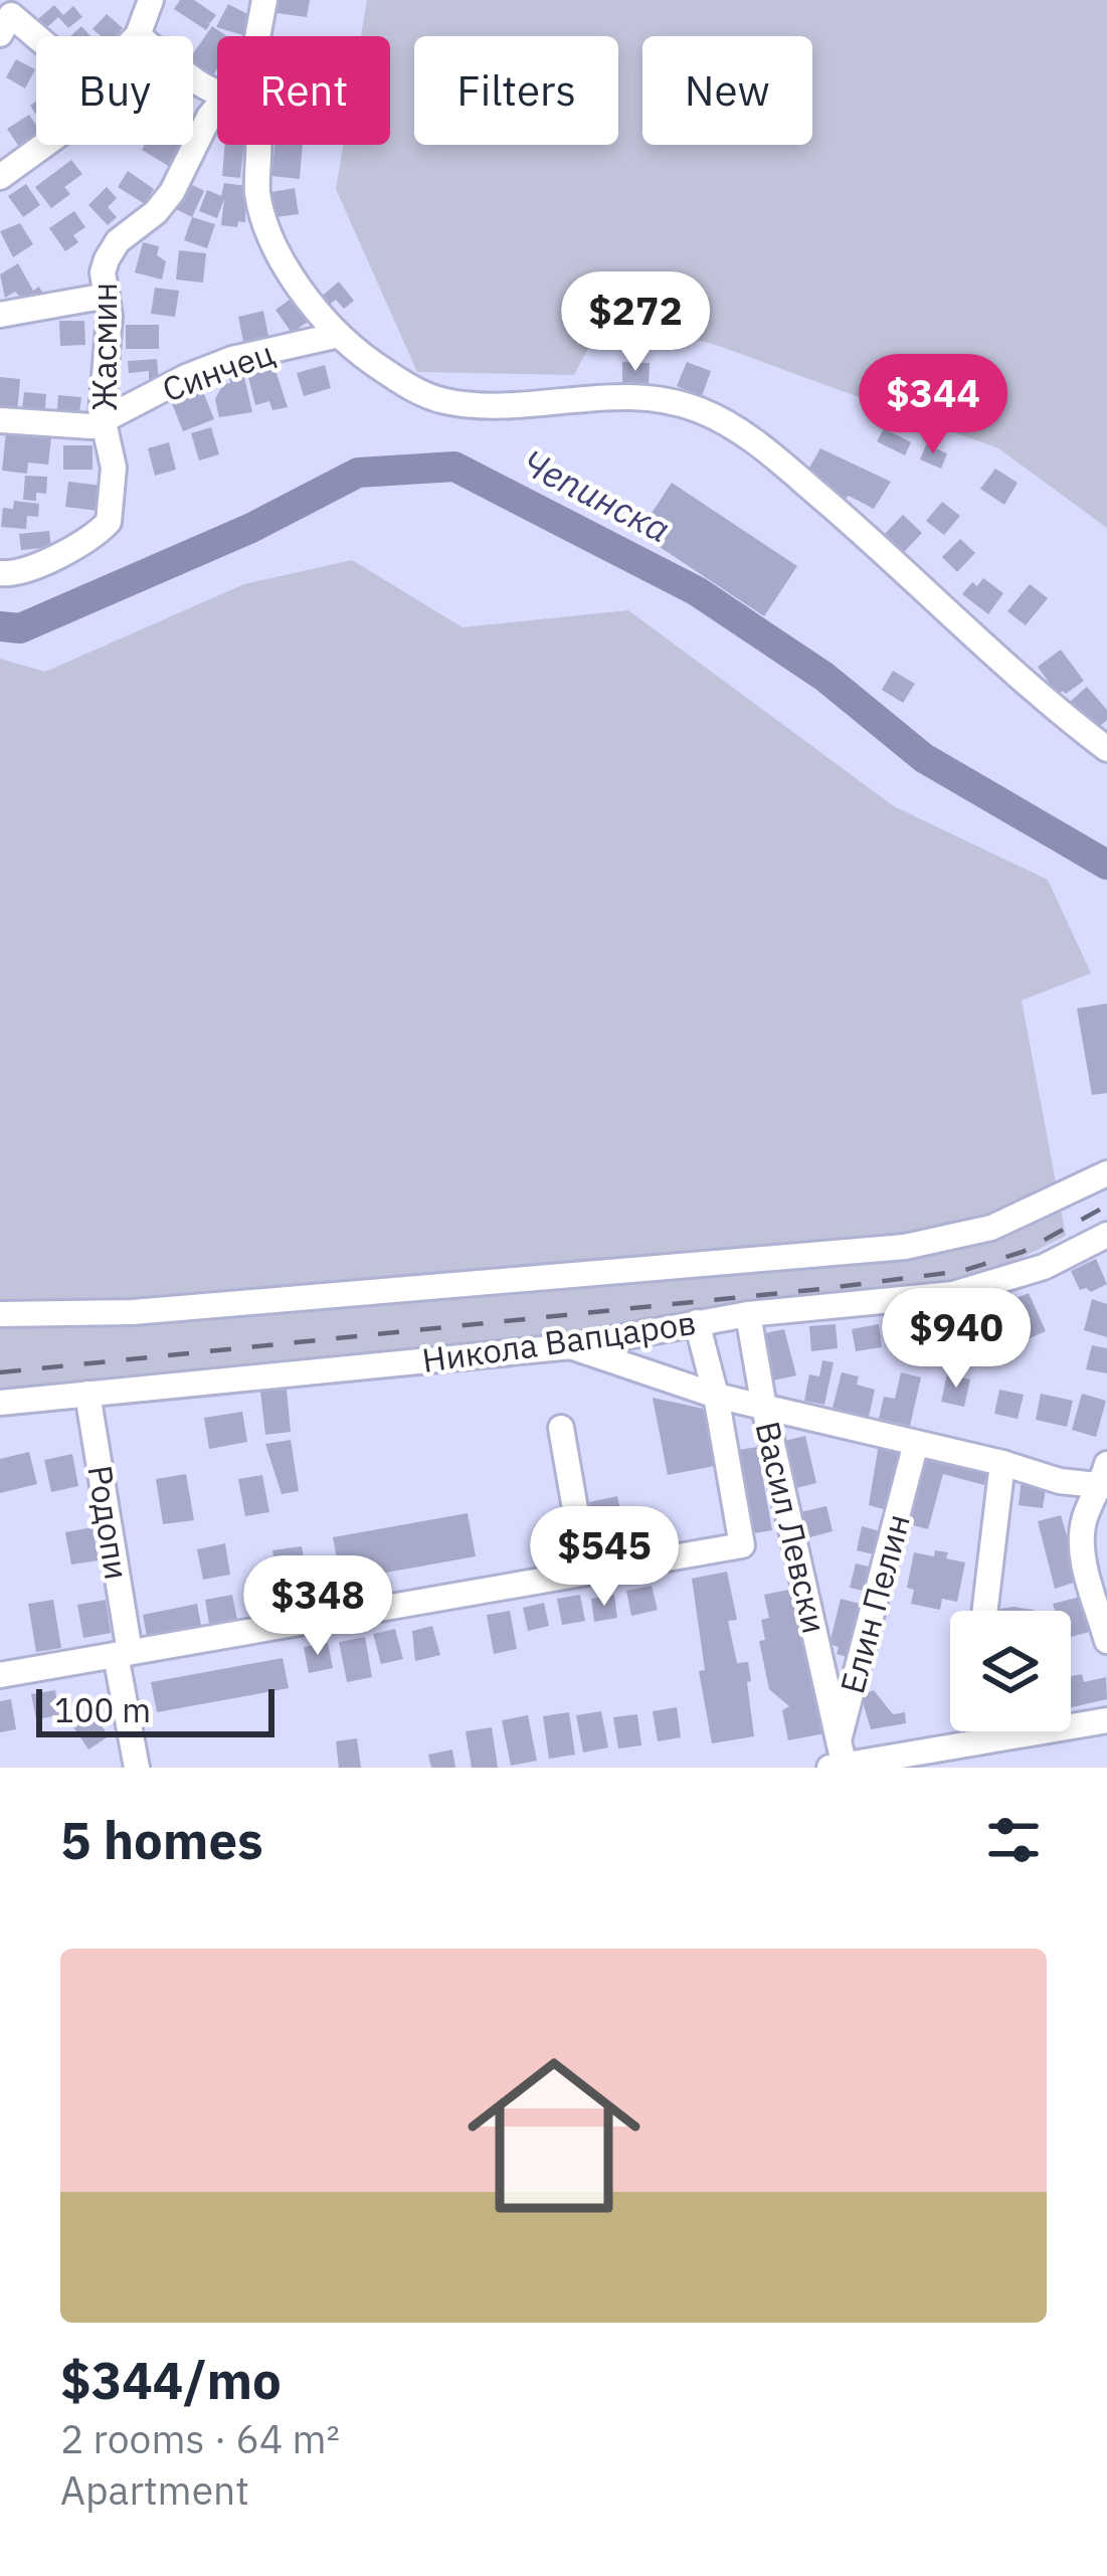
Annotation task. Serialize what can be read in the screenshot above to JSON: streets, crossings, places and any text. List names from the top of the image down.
{
  "streets": {
    "street": [
      "Жасмин",
      "Синчец",
      "Никола Вапцаров",
      "Родопи",
      "Васил Левски",
      "Елин Пелин"
    ]
  },
  "crossings": [
    ["Жасмин", "Синчец"],
    ["Никола Вапцаров", "Родопи"],
    ["Никола Вапцаров", "Васил Левски"],
    ["Васил Левски", "Елин Пелин"]
  ],
  "water": ["Чепинска"],
  "scale_bar": "100 m",
  "page": {
    "chip": [
      "Buy",
      "Rent",
      "Filters",
      "New"
    ],
    "price": [
      "$272",
      "$344",
      "$940",
      "$545",
      "$348"
    ],
    "scale": "100 m",
    "heading": "5 homes",
    "list": [
      {
        "name": "$344/mo",
        "note": "2 rooms · 64 m² · Apartment"
      }
    ]
  }
}
